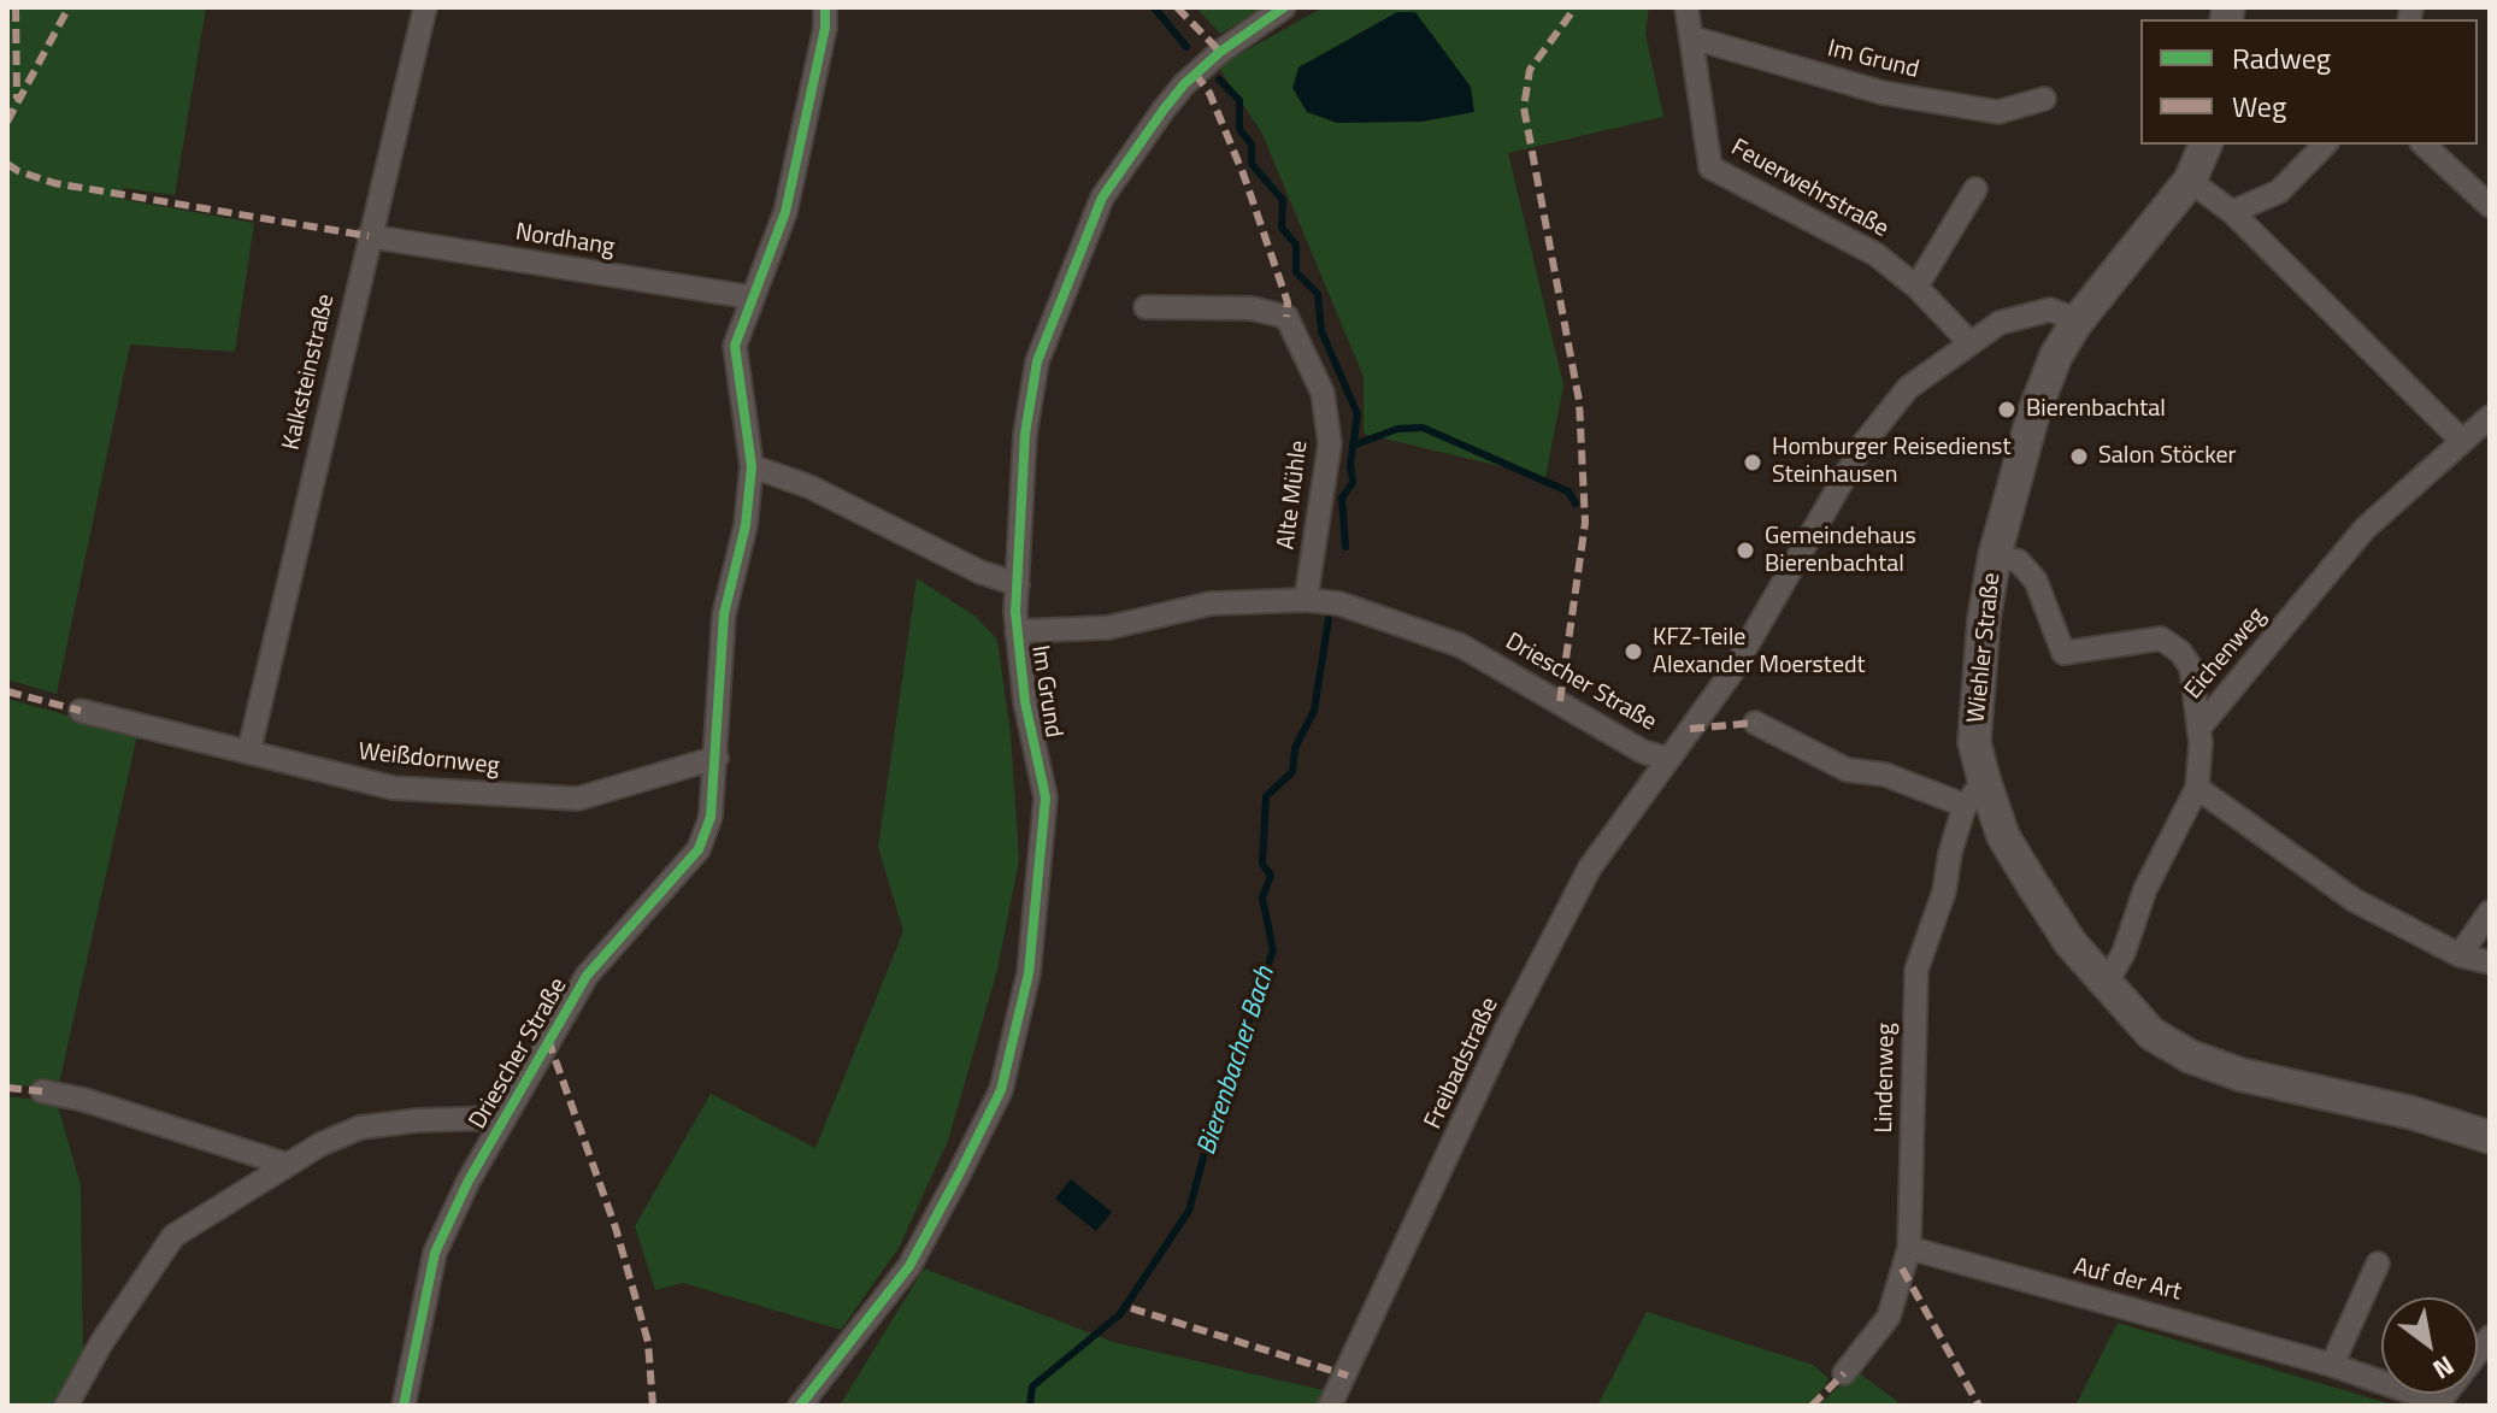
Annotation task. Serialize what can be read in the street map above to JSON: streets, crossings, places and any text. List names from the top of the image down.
{
  "streets": {
    "main road": ["Wiehler Straße"],
    "street": [
      "Im Grund",
      "Feuerwehrstraße",
      "Nordhang",
      "Kalksteinstraße",
      "Alte Mühle",
      "Eichenweg",
      "Driescher Straße",
      "Weißdornweg",
      "Freibadstraße",
      "Lindenweg",
      "Auf der Art"
    ]
  },
  "crossings": [
    ["Im Grund", "Feuerwehrstraße"],
    ["Im Grund", "Driescher Straße"],
    ["Feuerwehrstraße", "Driescher Straße"],
    ["Nordhang", "Kalksteinstraße"],
    ["Nordhang", "Driescher Straße"],
    ["Kalksteinstraße", "Weißdornweg"],
    ["Alte Mühle", "Driescher Straße"],
    ["Wiehler Straße", "Eichenweg"],
    ["Wiehler Straße", "Driescher Straße"],
    ["Wiehler Straße", "Lindenweg"],
    ["Driescher Straße", "Weißdornweg"],
    ["Driescher Straße", "Freibadstraße"],
    ["Lindenweg", "Auf der Art"]
  ],
  "water": ["Bierenbacher Bach"],
  "places": [
    "Bierenbachtal",
    "Salon Stöcker",
    "Homburger Reisedienst Steinhausen",
    "Gemeindehaus Bierenbachtal",
    "KFZ-Teile Alexander Moerstedt"
  ],
  "legend": ["Radweg", "Weg"],
  "north": "bottom right"
}
